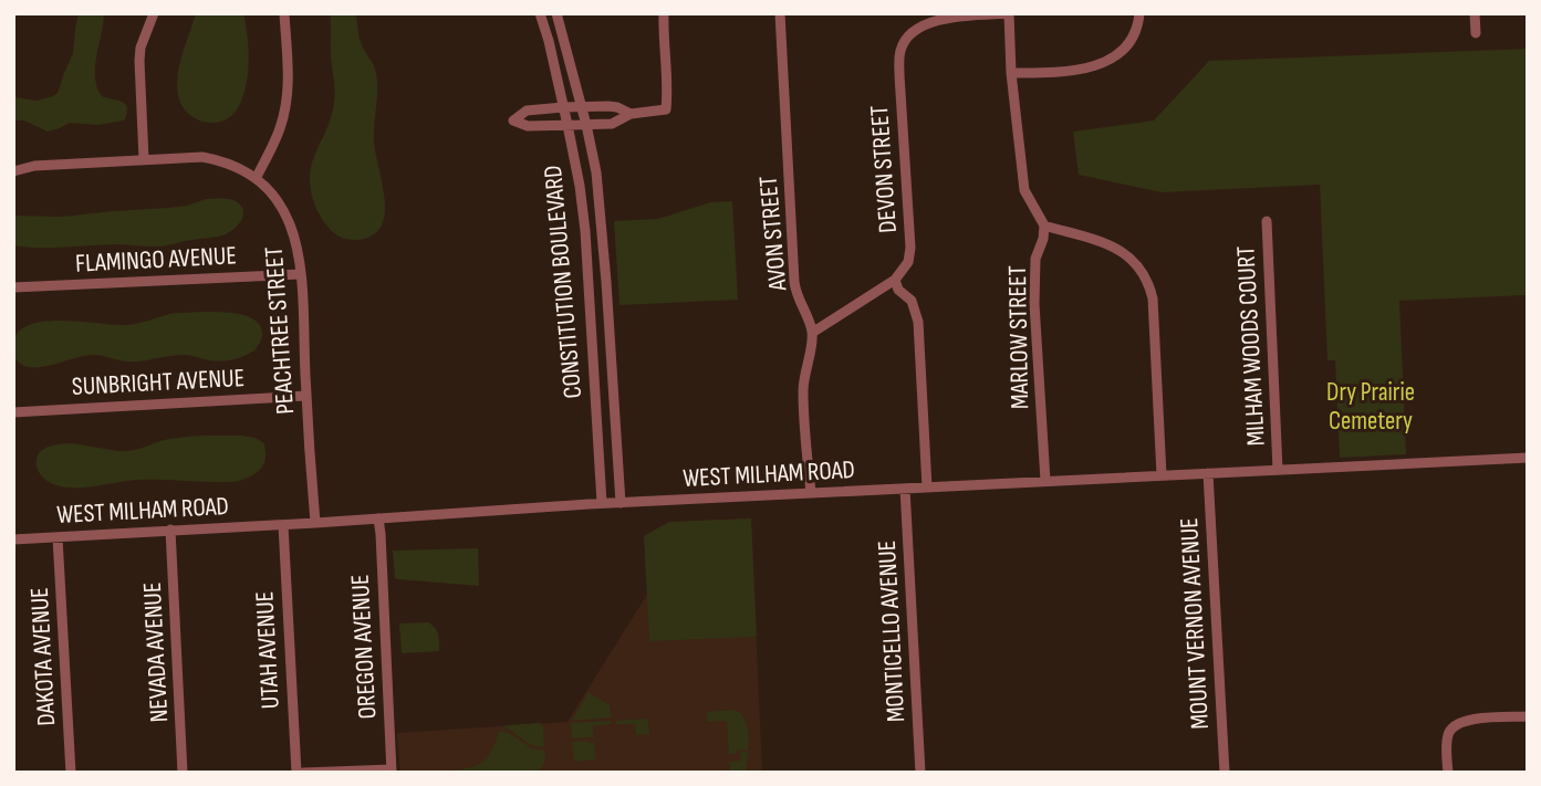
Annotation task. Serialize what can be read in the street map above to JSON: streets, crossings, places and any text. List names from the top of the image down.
{
  "streets": {
    "street": [
      "DEVON STREET",
      "AVON STREET",
      "FLAMINGO AVENUE",
      "CONSTITUTION BOULEVARD",
      "PEACHTREE STREET",
      "MARLOW STREET",
      "MILHAM WOODS COURT",
      "SUNBRIGHT AVENUE",
      "WEST MILHAM ROAD",
      "MOUNT VERNON AVENUE",
      "MONTICELLO AVENUE",
      "OREGON AVENUE",
      "UTAH AVENUE",
      "NEVADA AVENUE",
      "DAKOTA AVENUE"
    ]
  },
  "crossings": [
    ["FLAMINGO AVENUE", "PEACHTREE STREET"],
    ["CONSTITUTION BOULEVARD", "WEST MILHAM ROAD"],
    ["PEACHTREE STREET", "SUNBRIGHT AVENUE"],
    ["PEACHTREE STREET", "WEST MILHAM ROAD"],
    ["MARLOW STREET", "WEST MILHAM ROAD"],
    ["MILHAM WOODS COURT", "WEST MILHAM ROAD"],
    ["WEST MILHAM ROAD", "MOUNT VERNON AVENUE"],
    ["WEST MILHAM ROAD", "MONTICELLO AVENUE"],
    ["WEST MILHAM ROAD", "OREGON AVENUE"],
    ["WEST MILHAM ROAD", "UTAH AVENUE"],
    ["WEST MILHAM ROAD", "NEVADA AVENUE"],
    ["WEST MILHAM ROAD", "DAKOTA AVENUE"]
  ],
  "parks": ["Dry Prairie Cemetery"]
}
